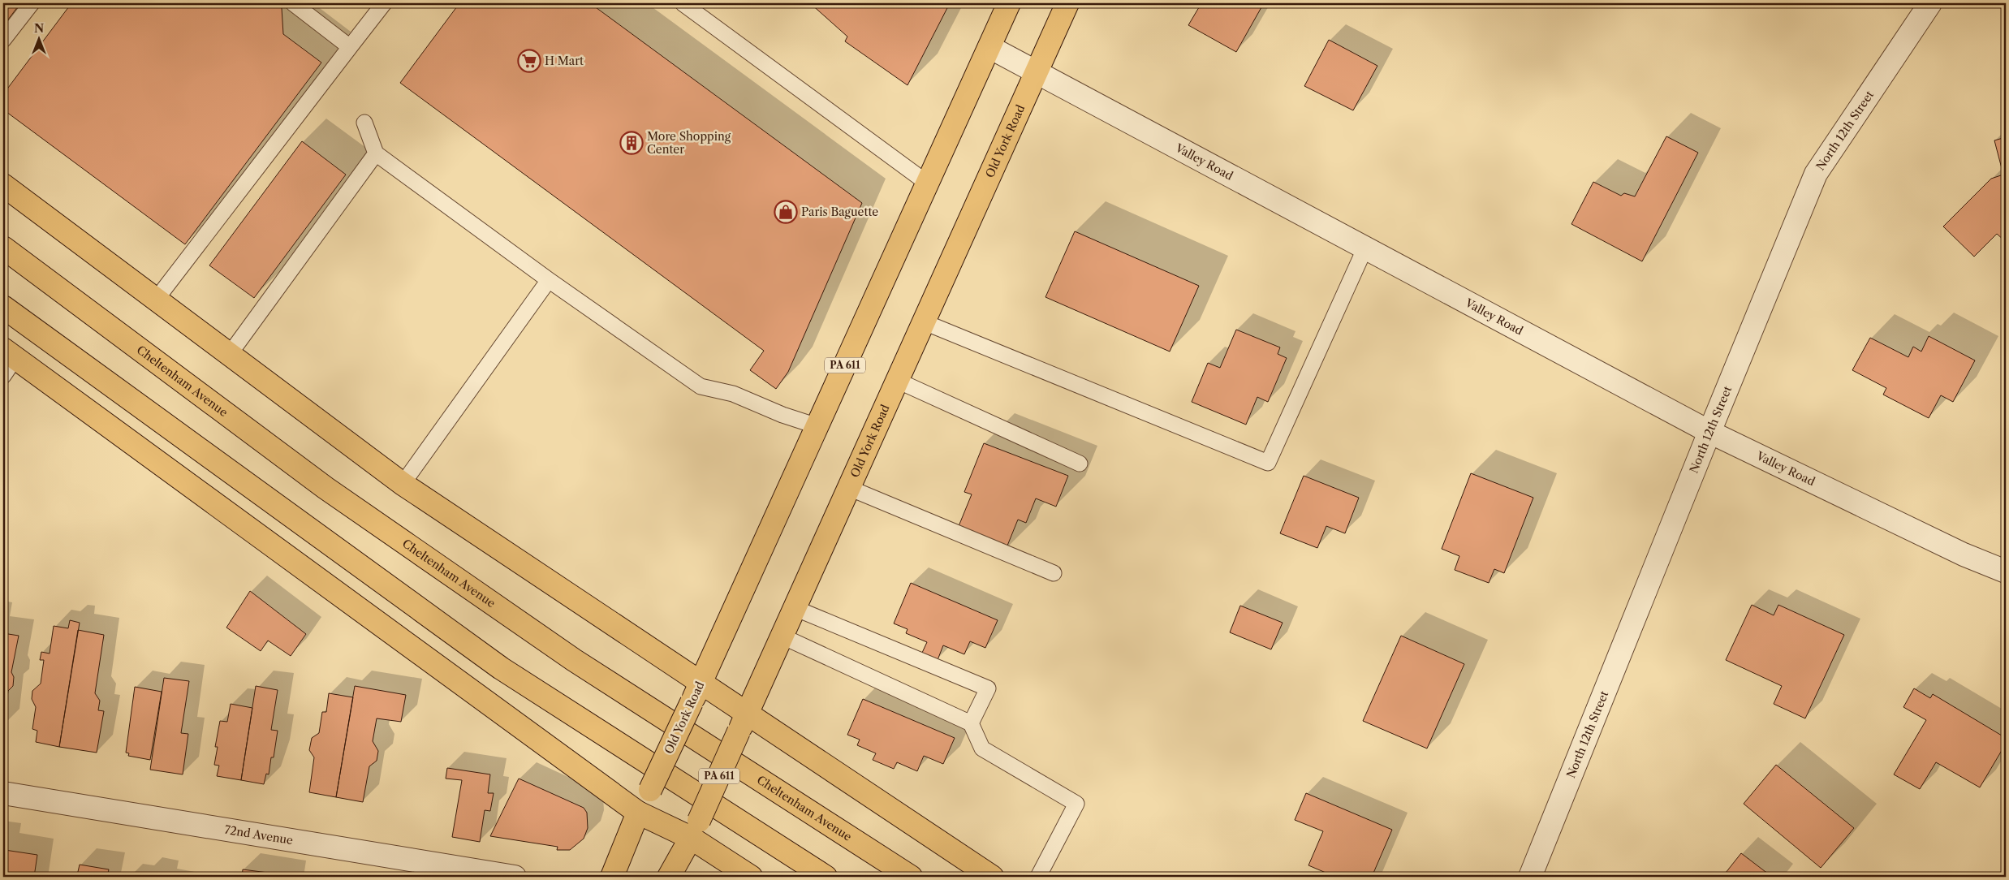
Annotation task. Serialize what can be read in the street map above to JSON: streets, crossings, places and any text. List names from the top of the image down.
{
  "streets": {
    "main road": ["Old York Road", "PA 611", "Cheltenham Avenue"],
    "street": ["North 12th Street", "Valley Road", "72nd Avenue"]
  },
  "crossings": [
    ["North 12th Street", "Valley Road"],
    ["Old York Road", "Valley Road"]
  ],
  "places": {
    "supermarket": ["H Mart"],
    "building": ["More Shopping Center"],
    "shop": ["Paris Baguette"]
  },
  "north": "top"
}
